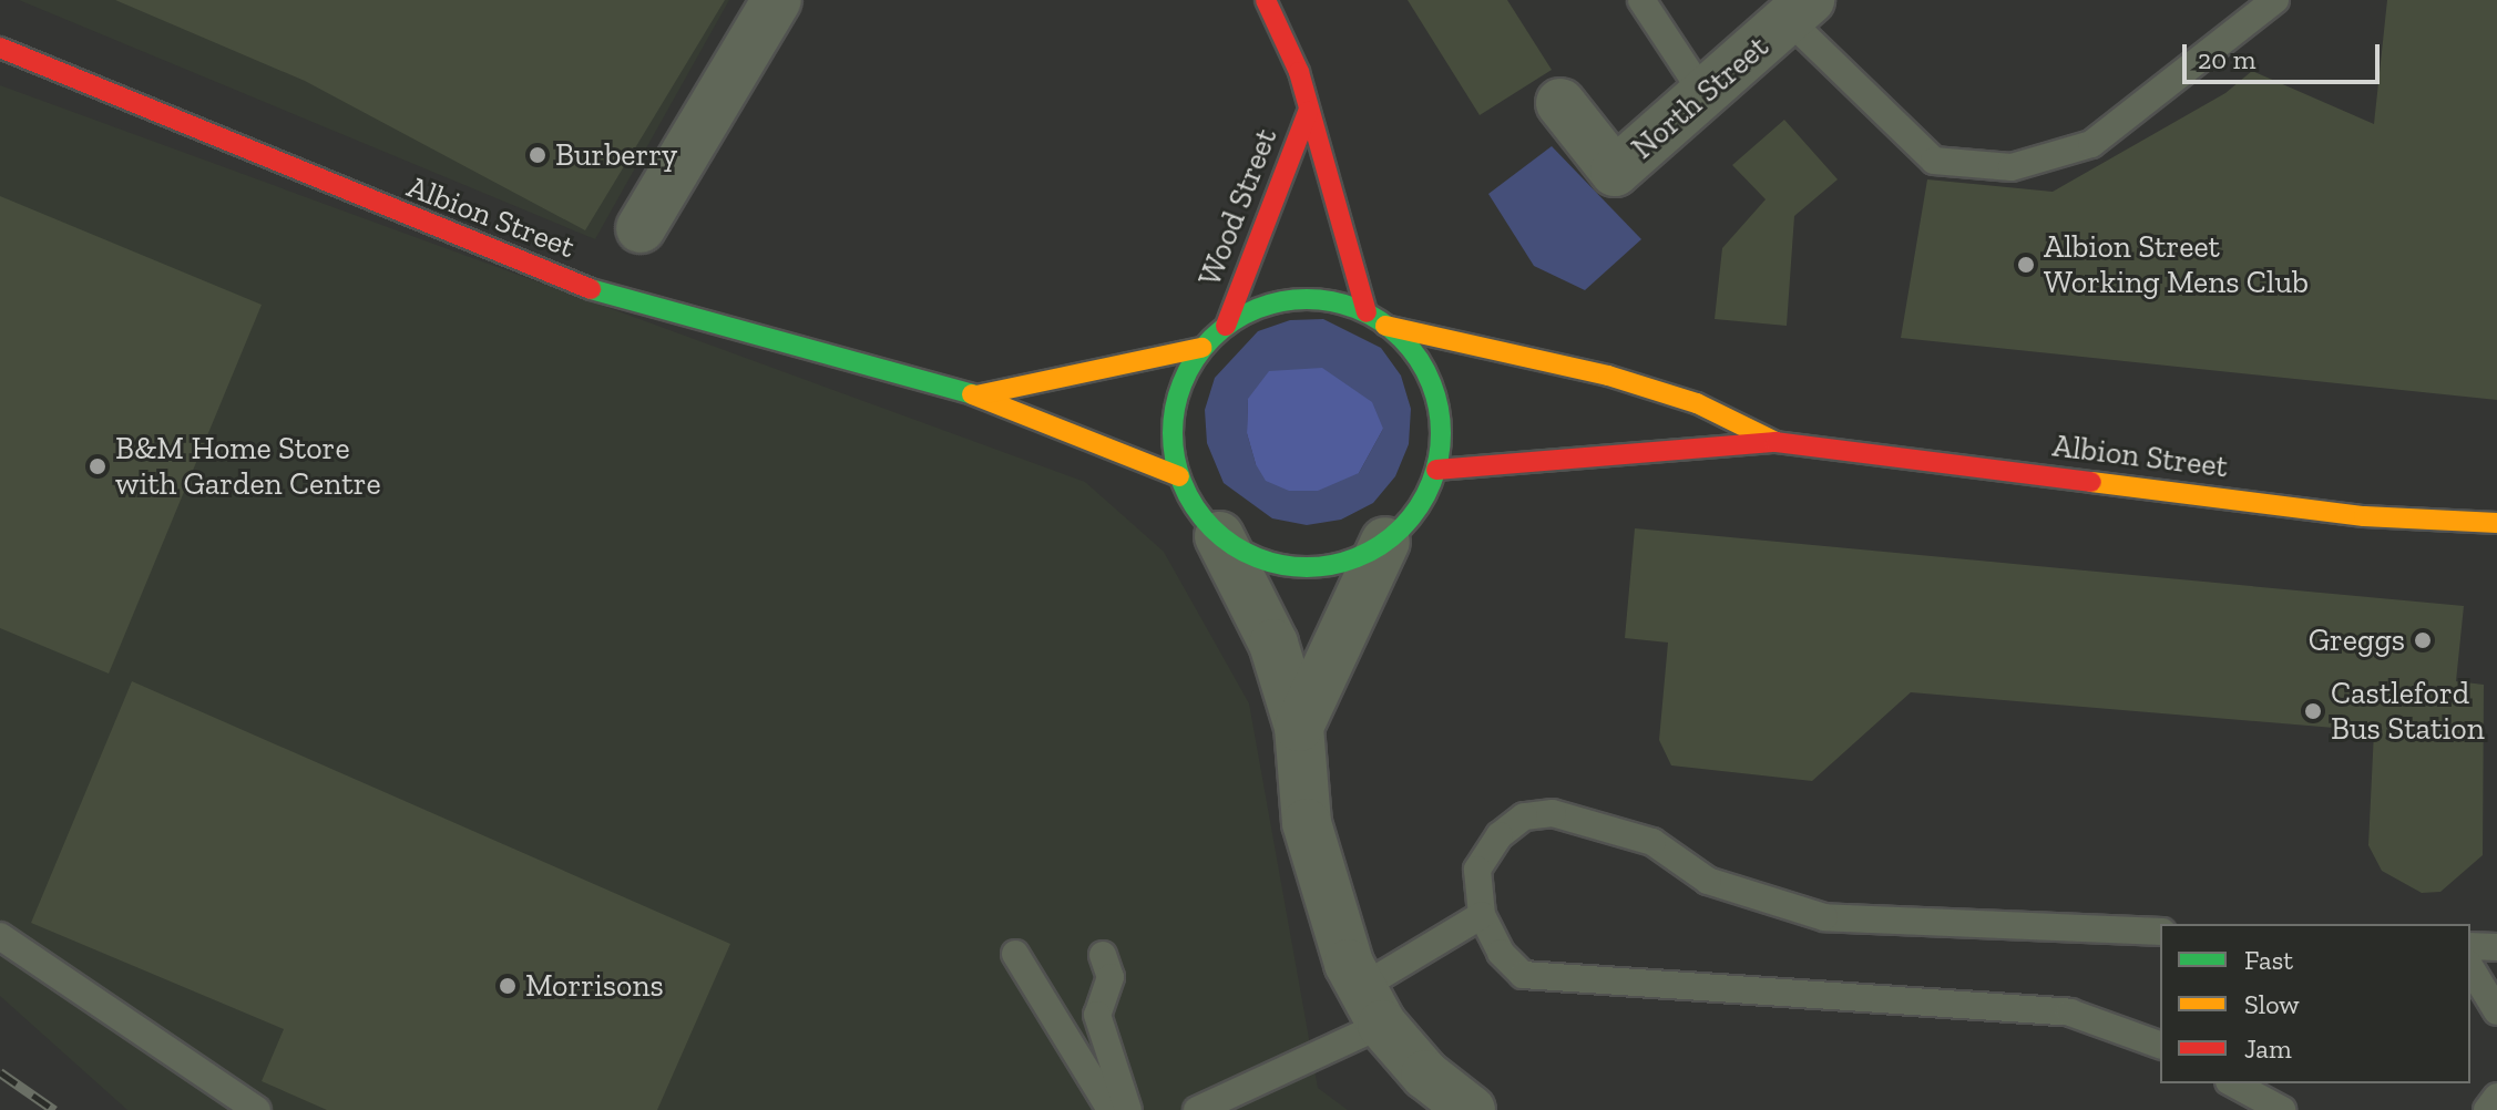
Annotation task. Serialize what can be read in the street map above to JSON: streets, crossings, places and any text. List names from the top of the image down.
{
  "streets": {
    "main road": ["Wood Street", "Albion Street"],
    "street": ["North Street"]
  },
  "crossings": [
    ["Wood Street", "Albion Street"]
  ],
  "places": [
    "Burberry",
    "Albion Street Working Mens Club",
    "B&M Home Store with Garden Centre",
    "Greggs",
    "Castleford Bus Station",
    "Morrisons"
  ],
  "legend": ["Fast", "Slow", "Jam"],
  "scale_bar": "20 m"
}
